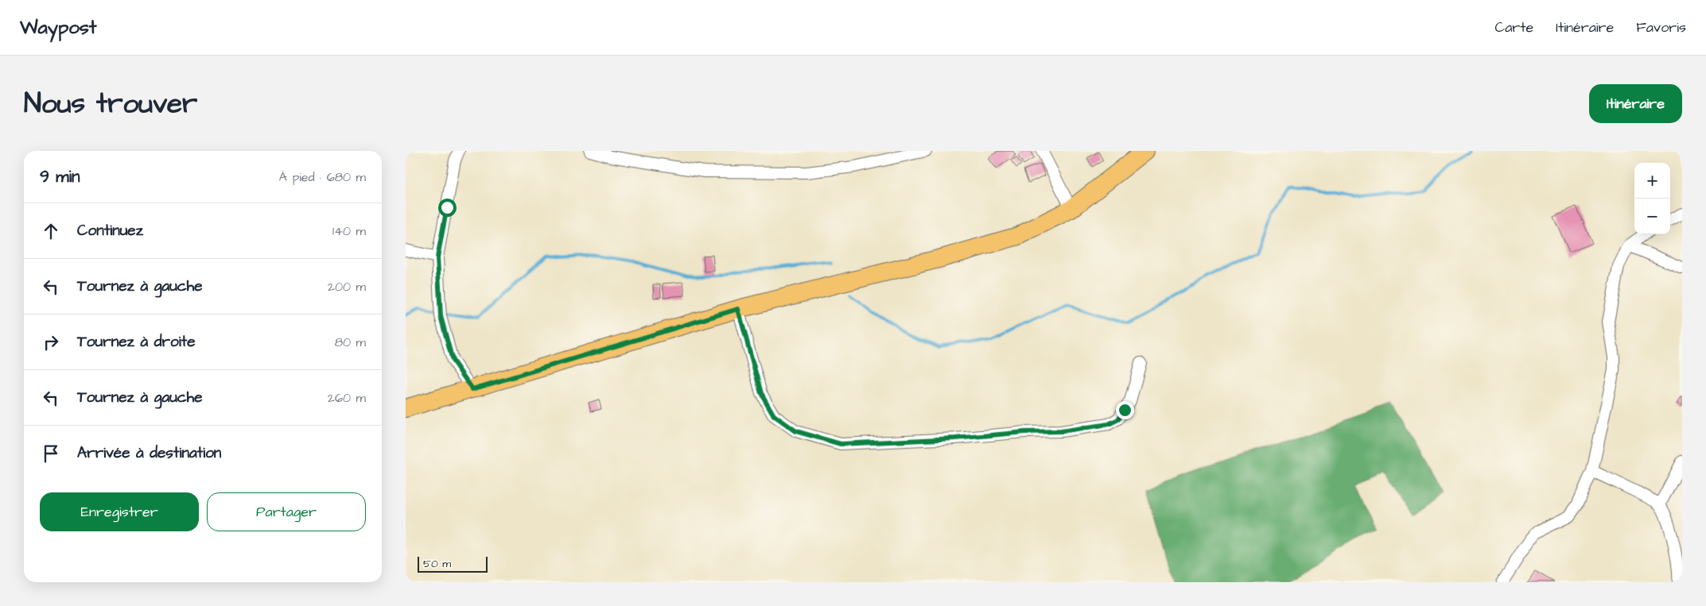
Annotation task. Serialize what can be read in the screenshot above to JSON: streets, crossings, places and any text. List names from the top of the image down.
{
  "scale_bar": "50 m",
  "page": {
    "header": "Waypost",
    "nav": ["Carte", "Itinéraire", "Favoris"],
    "title": "Nous trouver",
    "buttons": [
      "Itinéraire",
      ["Enregistrer", "Partager"]
    ],
    "heading": ["9 min", "À pied · 680 m"],
    "map_buttons": ["+", "−"],
    "list": [
      ["Continuez", "140 m"],
      ["Tournez à gauche", "200 m"],
      ["Tournez à droite", "80 m"],
      ["Tournez à gauche", "260 m"],
      "Arrivée à destination"
    ],
    "scale": "50 m"
  }
}
